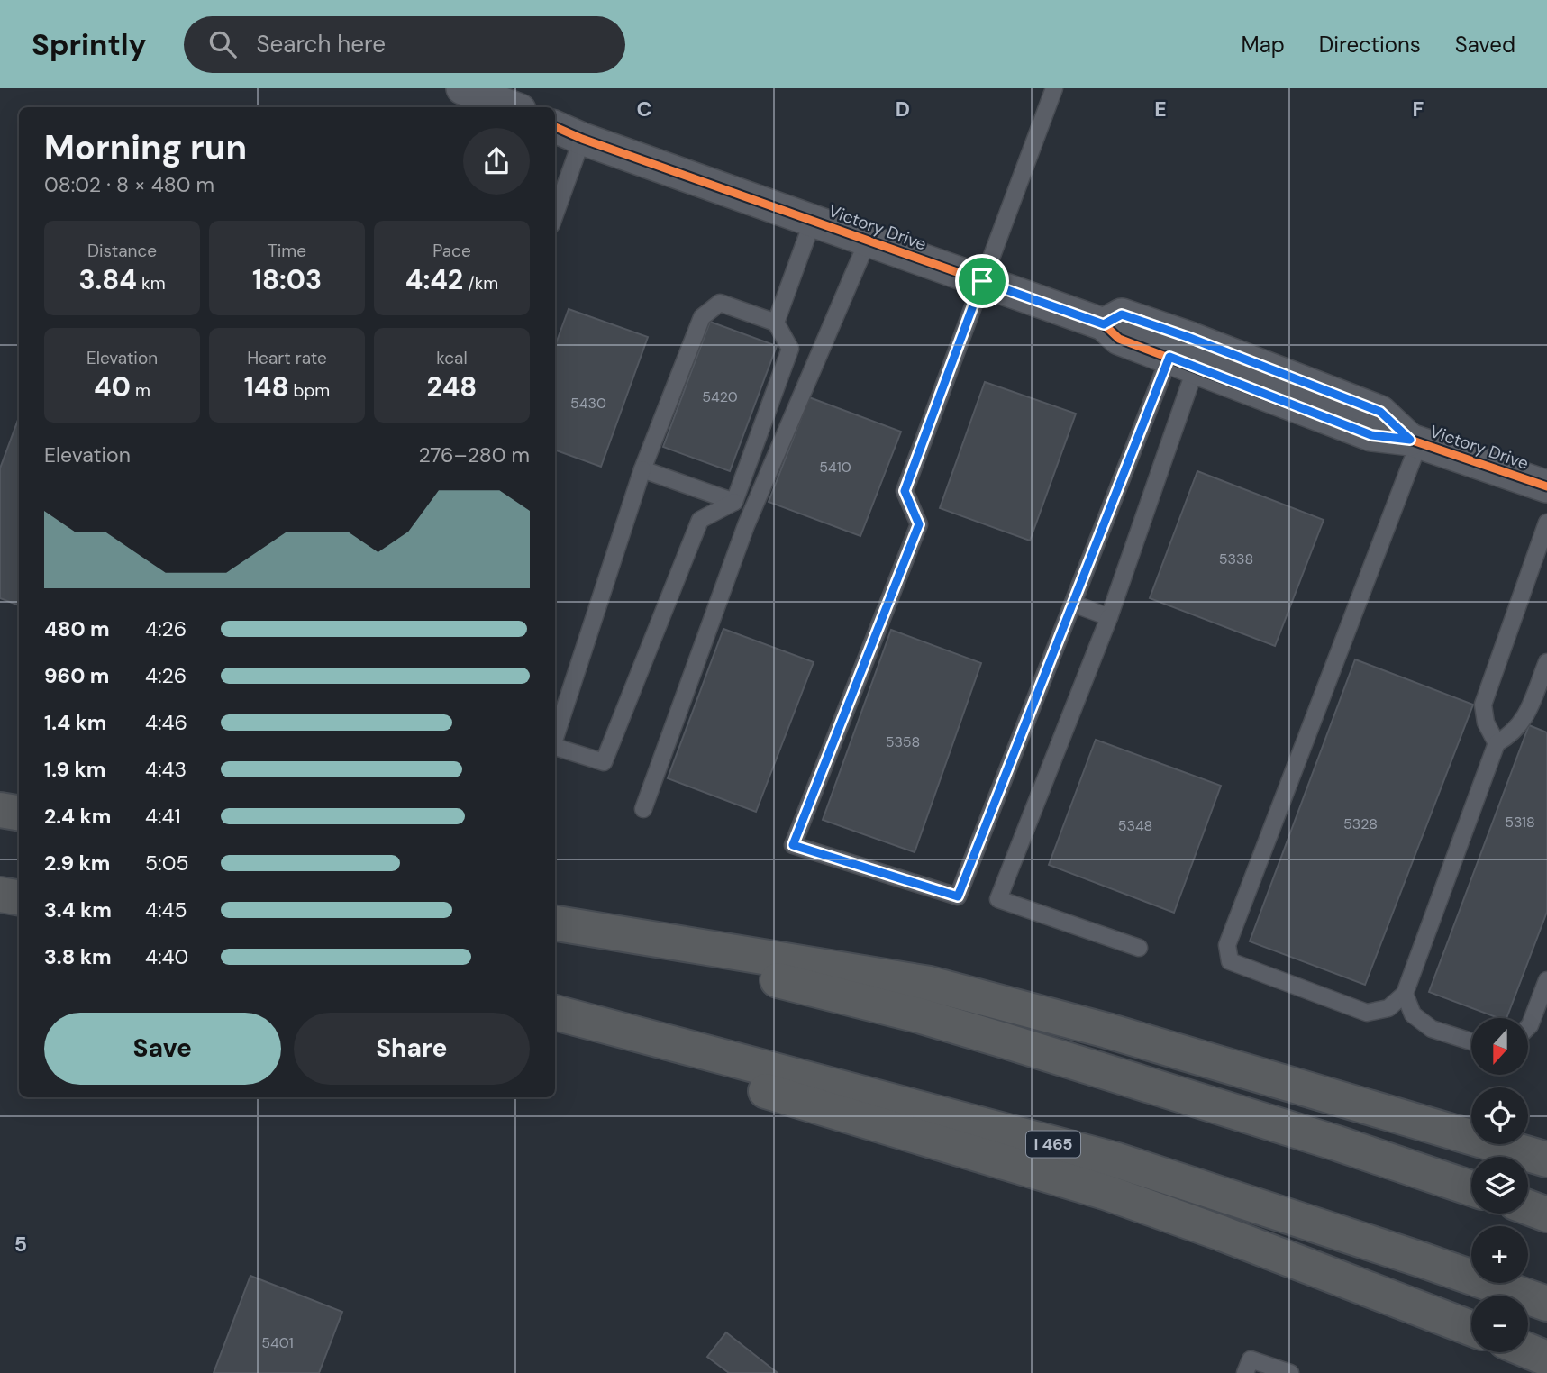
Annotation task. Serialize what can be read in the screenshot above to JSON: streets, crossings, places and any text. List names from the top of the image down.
{
  "streets": {
    "highway": ["I 465"],
    "street": ["Victory Drive"]
  },
  "house_numbers": [
    "5420",
    "5430",
    "5410",
    "5338",
    "5358",
    "5318",
    "5328",
    "5348",
    "5401"
  ],
  "north": "bottom",
  "page": {
    "header": "Sprintly",
    "search": "Search here",
    "nav": ["Map", "Directions", "Saved"],
    "heading": ["Morning run", "08:02 · 8 × 480 m"],
    "stats": [
      ["Distance", "3.84 km"],
      ["Time", "18:03"],
      ["Pace", "4:42 /km"],
      ["Elevation", "40 m"],
      ["Heart rate", "148 bpm"],
      ["kcal", "248"]
    ],
    "chart": ["Elevation", "276–280 m"],
    "list": [
      {
        "name": "480 m",
        "note": "4:26"
      },
      {
        "name": "960 m",
        "note": "4:26"
      },
      {
        "name": "1.4 km",
        "note": "4:46"
      },
      {
        "name": "1.9 km",
        "note": "4:43"
      },
      {
        "name": "2.4 km",
        "note": "4:41"
      },
      {
        "name": "2.9 km",
        "note": "5:05"
      },
      {
        "name": "3.4 km",
        "note": "4:45"
      },
      {
        "name": "3.8 km",
        "note": "4:40"
      }
    ],
    "buttons": ["Save", "Share"],
    "map_buttons": ["+", "−"]
  },
  "grid": {
    "columns": [
      "C",
      "D",
      "E",
      "F"
    ],
    "rows": ["5"]
  }
}
